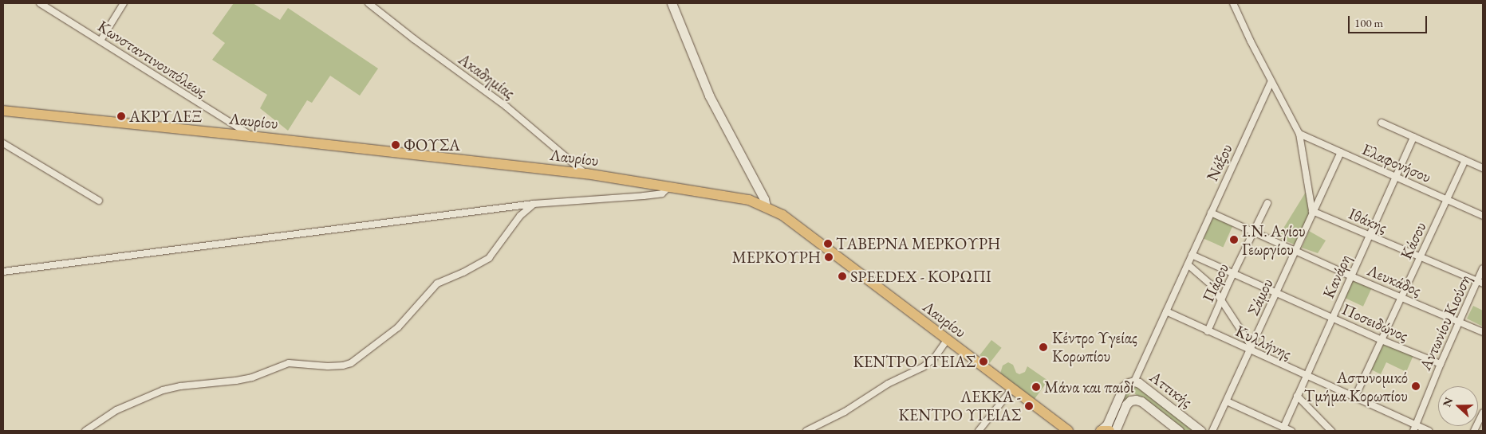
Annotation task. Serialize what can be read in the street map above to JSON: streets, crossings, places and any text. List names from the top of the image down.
{
  "streets": {
    "main road": ["Λαυρίου", "Αττικής"],
    "street": [
      "Κωνσταντινουπόλεως",
      "Ακαδημίας",
      "Νάξου",
      "Ελαφονήσου",
      "Ιθάκης",
      "Κάσου",
      "Κανάρη",
      "Λευκάδος",
      "Πάρου",
      "Σάμου",
      "Ποσειδώνος",
      "Αντωνίου Κιούση",
      "Κυλλήνης"
    ]
  },
  "crossings": [
    ["Κωνσταντινουπόλεως", "Λαυρίου"],
    ["Ακαδημίας", "Λαυρίου"],
    ["Νάξου", "Λευκάδος"],
    ["Νάξου", "Ποσειδώνος"],
    ["Νάξου", "Κυλλήνης"],
    ["Νάξου", "Αττικής"],
    ["Ελαφονήσου", "Κάσου"],
    ["Ελαφονήσου", "Κανάρη"],
    ["Ελαφονήσου", "Σάμου"],
    ["Ιθάκης", "Κάσου"],
    ["Ιθάκης", "Κανάρη"],
    ["Ιθάκης", "Σάμου"],
    ["Ιθάκης", "Αντωνίου Κιούση"],
    ["Κάσου", "Λευκάδος"],
    ["Κάσου", "Ποσειδώνος"],
    ["Κάσου", "Κυλλήνης"],
    ["Κανάρη", "Λευκάδος"],
    ["Κανάρη", "Ποσειδώνος"],
    ["Κανάρη", "Κυλλήνης"],
    ["Λευκάδος", "Πάρου"],
    ["Λευκάδος", "Σάμου"],
    ["Λευκάδος", "Αντωνίου Κιούση"],
    ["Πάρου", "Ποσειδώνος"],
    ["Πάρου", "Κυλλήνης"],
    ["Σάμου", "Ποσειδώνος"],
    ["Σάμου", "Κυλλήνης"],
    ["Ποσειδώνος", "Αντωνίου Κιούση"],
    ["Αντωνίου Κιούση", "Κυλλήνης"]
  ],
  "places": [
    "ΑΚΡΥΛΕΞ",
    "ΦΟΥΣΑ",
    "Ι.Ν. Αγίου Γεωργίου",
    "ΤΑΒΕΡΝΑ ΜΕΡΚΟΥΡΗ",
    "ΜΕΡΚΟΥΡΗ",
    "SPEEDEX - ΚΟΡΩΠΙ",
    "Κέντρο Υγείας Κορωπίου",
    "ΚΕΝΤΡΟ ΥΓΕΙΑΣ",
    "Αστυνομικό Τμήμα Κορωπίου",
    "Μάνα και παιδί",
    "ΛΕΚΚΑ - ΚΕΝΤΡΟ ΥΓΕΙΑΣ"
  ],
  "scale_bar": "100 m",
  "north": "left"
}
